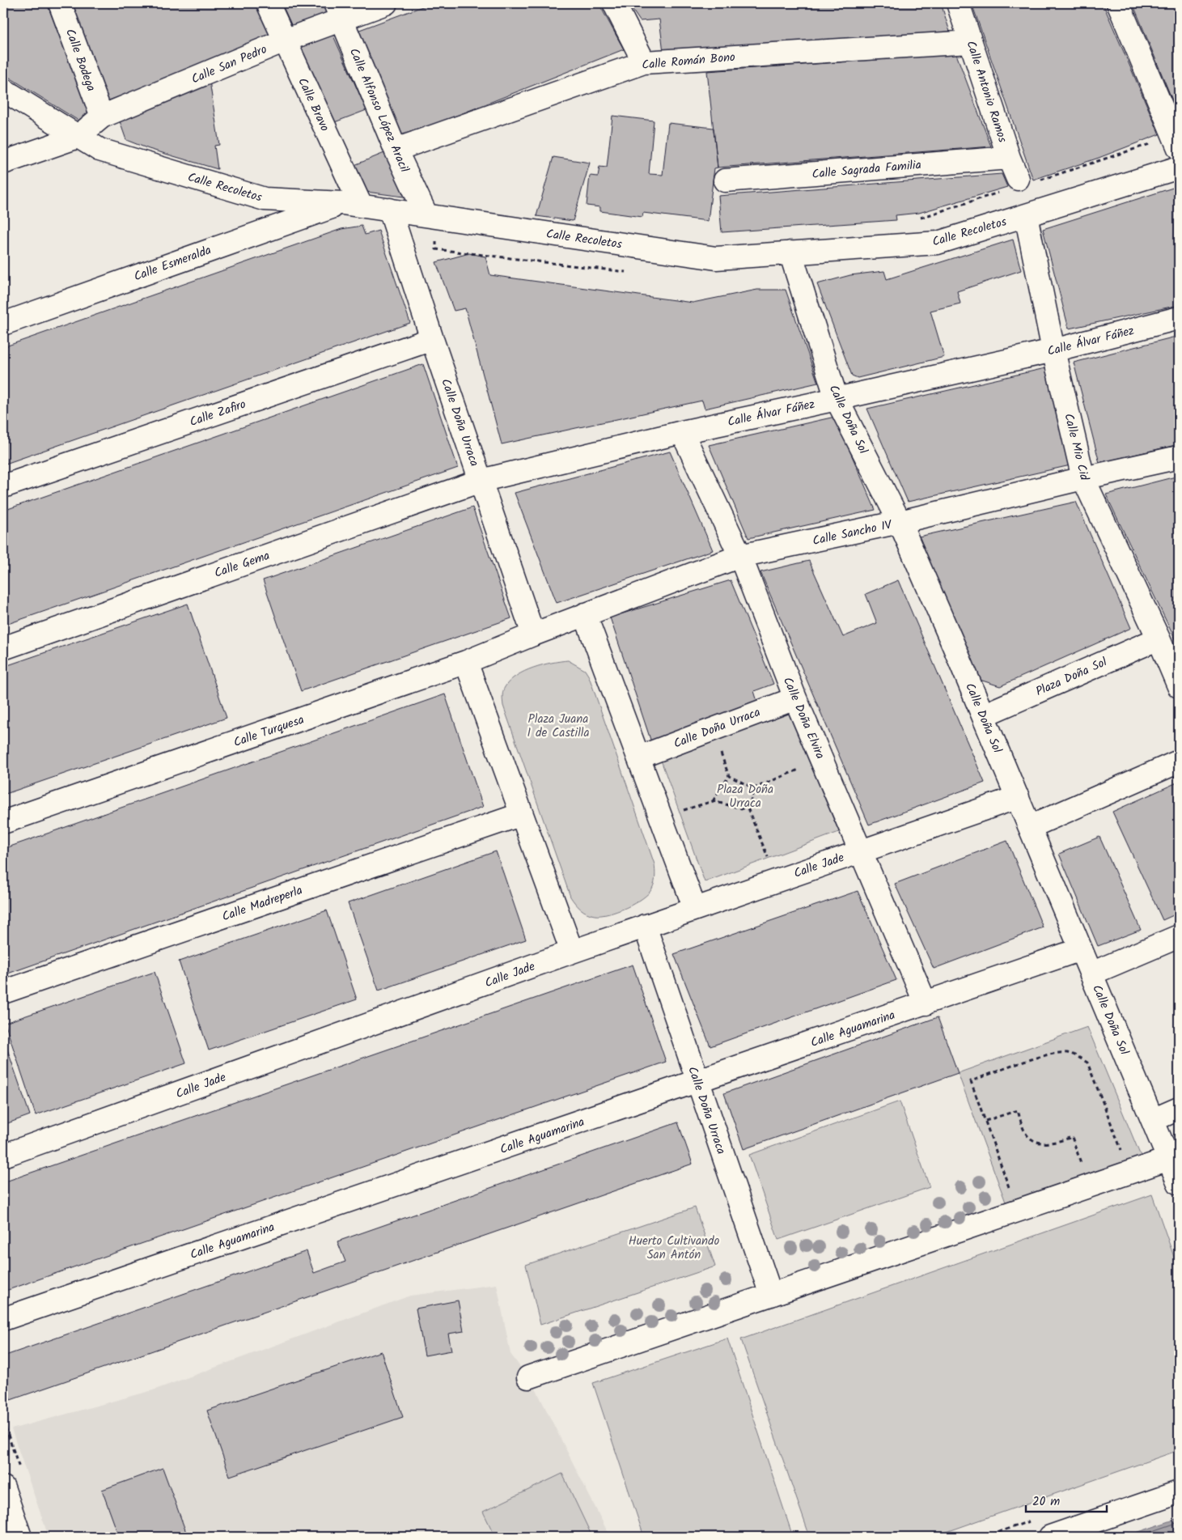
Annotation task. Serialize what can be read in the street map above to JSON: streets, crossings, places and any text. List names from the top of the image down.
{
  "streets": {
    "street": [
      "Calle Bodega",
      "Calle Román Bono",
      "Calle San Pedro",
      "Calle Antonio Ramos",
      "Calle Bravo",
      "Calle Alfonso López Aracil",
      "Calle Sagrada Familia",
      "Calle Recoletos",
      "Calle Esmeralda",
      "Calle Álvar Fáñez",
      "Calle Zafiro",
      "Calle Doña Sol",
      "Calle Doña Urraca",
      "Calle Mio Cid",
      "Calle Sancho IV",
      "Calle Gema",
      "Plaza Doña Sol",
      "Calle Doña Elvira",
      "Calle Turquesa",
      "Calle Jade",
      "Calle Madreperla",
      "Calle Aguamarina"
    ]
  },
  "crossings": [
    ["Calle Bodega", "Calle San Pedro"],
    ["Calle Román Bono", "Calle Antonio Ramos"],
    ["Calle Román Bono", "Calle Alfonso López Aracil"],
    ["Calle San Pedro", "Calle Bravo"],
    ["Calle San Pedro", "Calle Alfonso López Aracil"],
    ["Calle San Pedro", "Calle Recoletos"],
    ["Calle Antonio Ramos", "Calle Sagrada Familia"],
    ["Calle Bravo", "Calle Recoletos"],
    ["Calle Bravo", "Calle Esmeralda"],
    ["Calle Alfonso López Aracil", "Calle Recoletos"],
    ["Calle Recoletos", "Calle Esmeralda"],
    ["Calle Recoletos", "Calle Doña Sol"],
    ["Calle Recoletos", "Calle Doña Urraca"],
    ["Calle Recoletos", "Calle Mio Cid"],
    ["Calle Álvar Fáñez", "Calle Doña Sol"],
    ["Calle Álvar Fáñez", "Calle Doña Urraca"],
    ["Calle Álvar Fáñez", "Calle Mio Cid"],
    ["Calle Álvar Fáñez", "Calle Gema"],
    ["Calle Álvar Fáñez", "Calle Doña Elvira"],
    ["Calle Zafiro", "Calle Doña Urraca"],
    ["Calle Doña Sol", "Calle Sancho IV"],
    ["Calle Doña Sol", "Plaza Doña Sol"],
    ["Calle Doña Sol", "Calle Jade"],
    ["Calle Doña Sol", "Calle Aguamarina"],
    ["Calle Doña Urraca", "Calle Sancho IV"],
    ["Calle Doña Urraca", "Calle Gema"],
    ["Calle Doña Urraca", "Calle Doña Elvira"],
    ["Calle Doña Urraca", "Calle Turquesa"],
    ["Calle Doña Urraca", "Calle Jade"],
    ["Calle Doña Urraca", "Calle Aguamarina"],
    ["Calle Mio Cid", "Calle Sancho IV"],
    ["Calle Mio Cid", "Plaza Doña Sol"],
    ["Calle Sancho IV", "Calle Doña Elvira"],
    ["Calle Sancho IV", "Calle Turquesa"],
    ["Calle Doña Elvira", "Calle Jade"],
    ["Calle Doña Elvira", "Calle Aguamarina"]
  ],
  "parks": ["Plaza Juana I de Castilla", "Plaza Doña Urraca", "Huerto Cultivando San Antón"],
  "scale_bar": "20 m"
}
